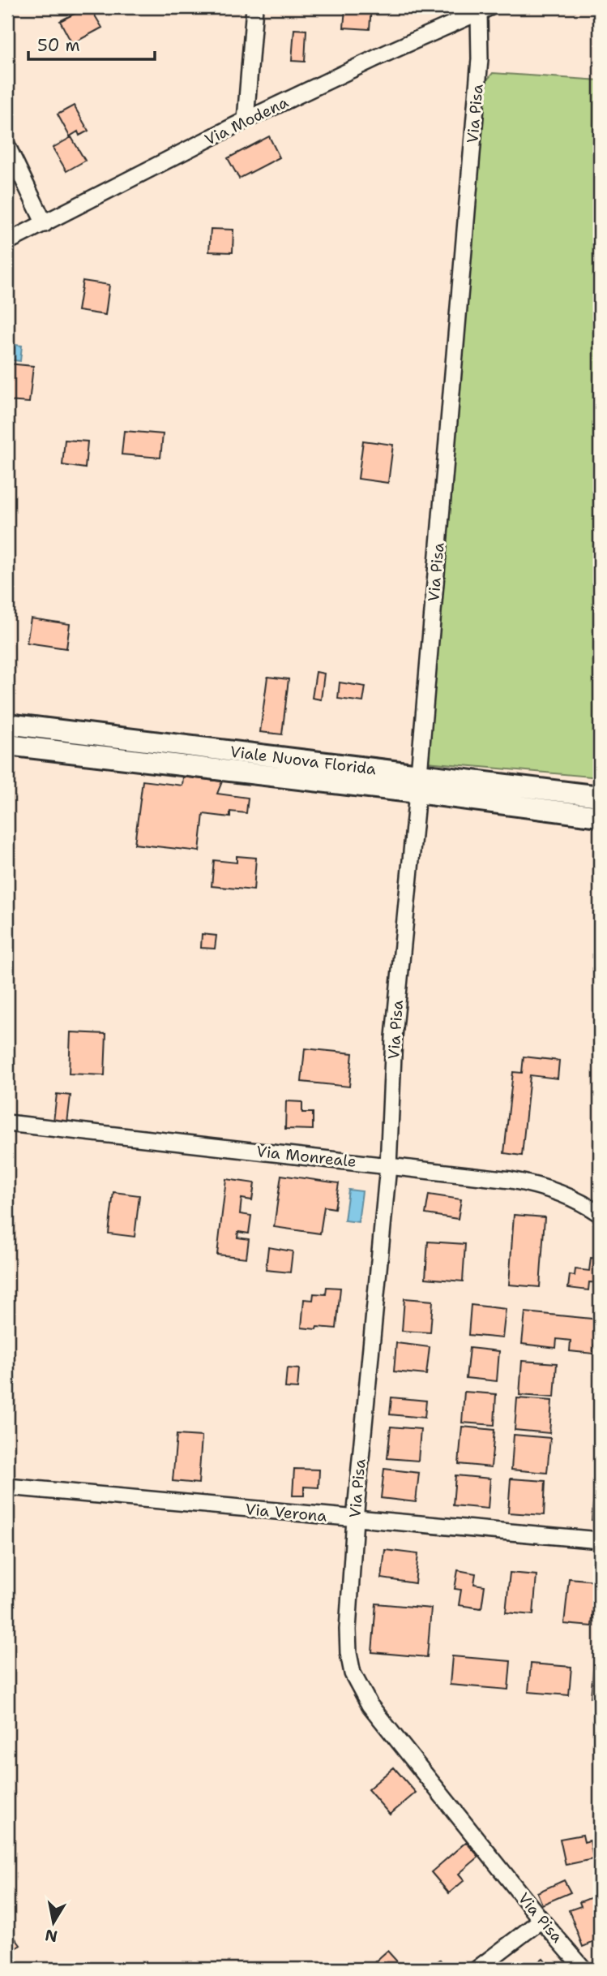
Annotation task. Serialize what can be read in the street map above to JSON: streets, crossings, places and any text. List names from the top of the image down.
{
  "streets": {
    "street": [
      "Via Pisa",
      "Via Modena",
      "Viale Nuova Florida",
      "Via Monreale",
      "Via Verona"
    ]
  },
  "crossings": [
    ["Via Pisa", "Via Modena"],
    ["Via Pisa", "Viale Nuova Florida"],
    ["Via Pisa", "Via Monreale"],
    ["Via Pisa", "Via Verona"]
  ],
  "scale_bar": "50 m",
  "north": "bottom"
}
